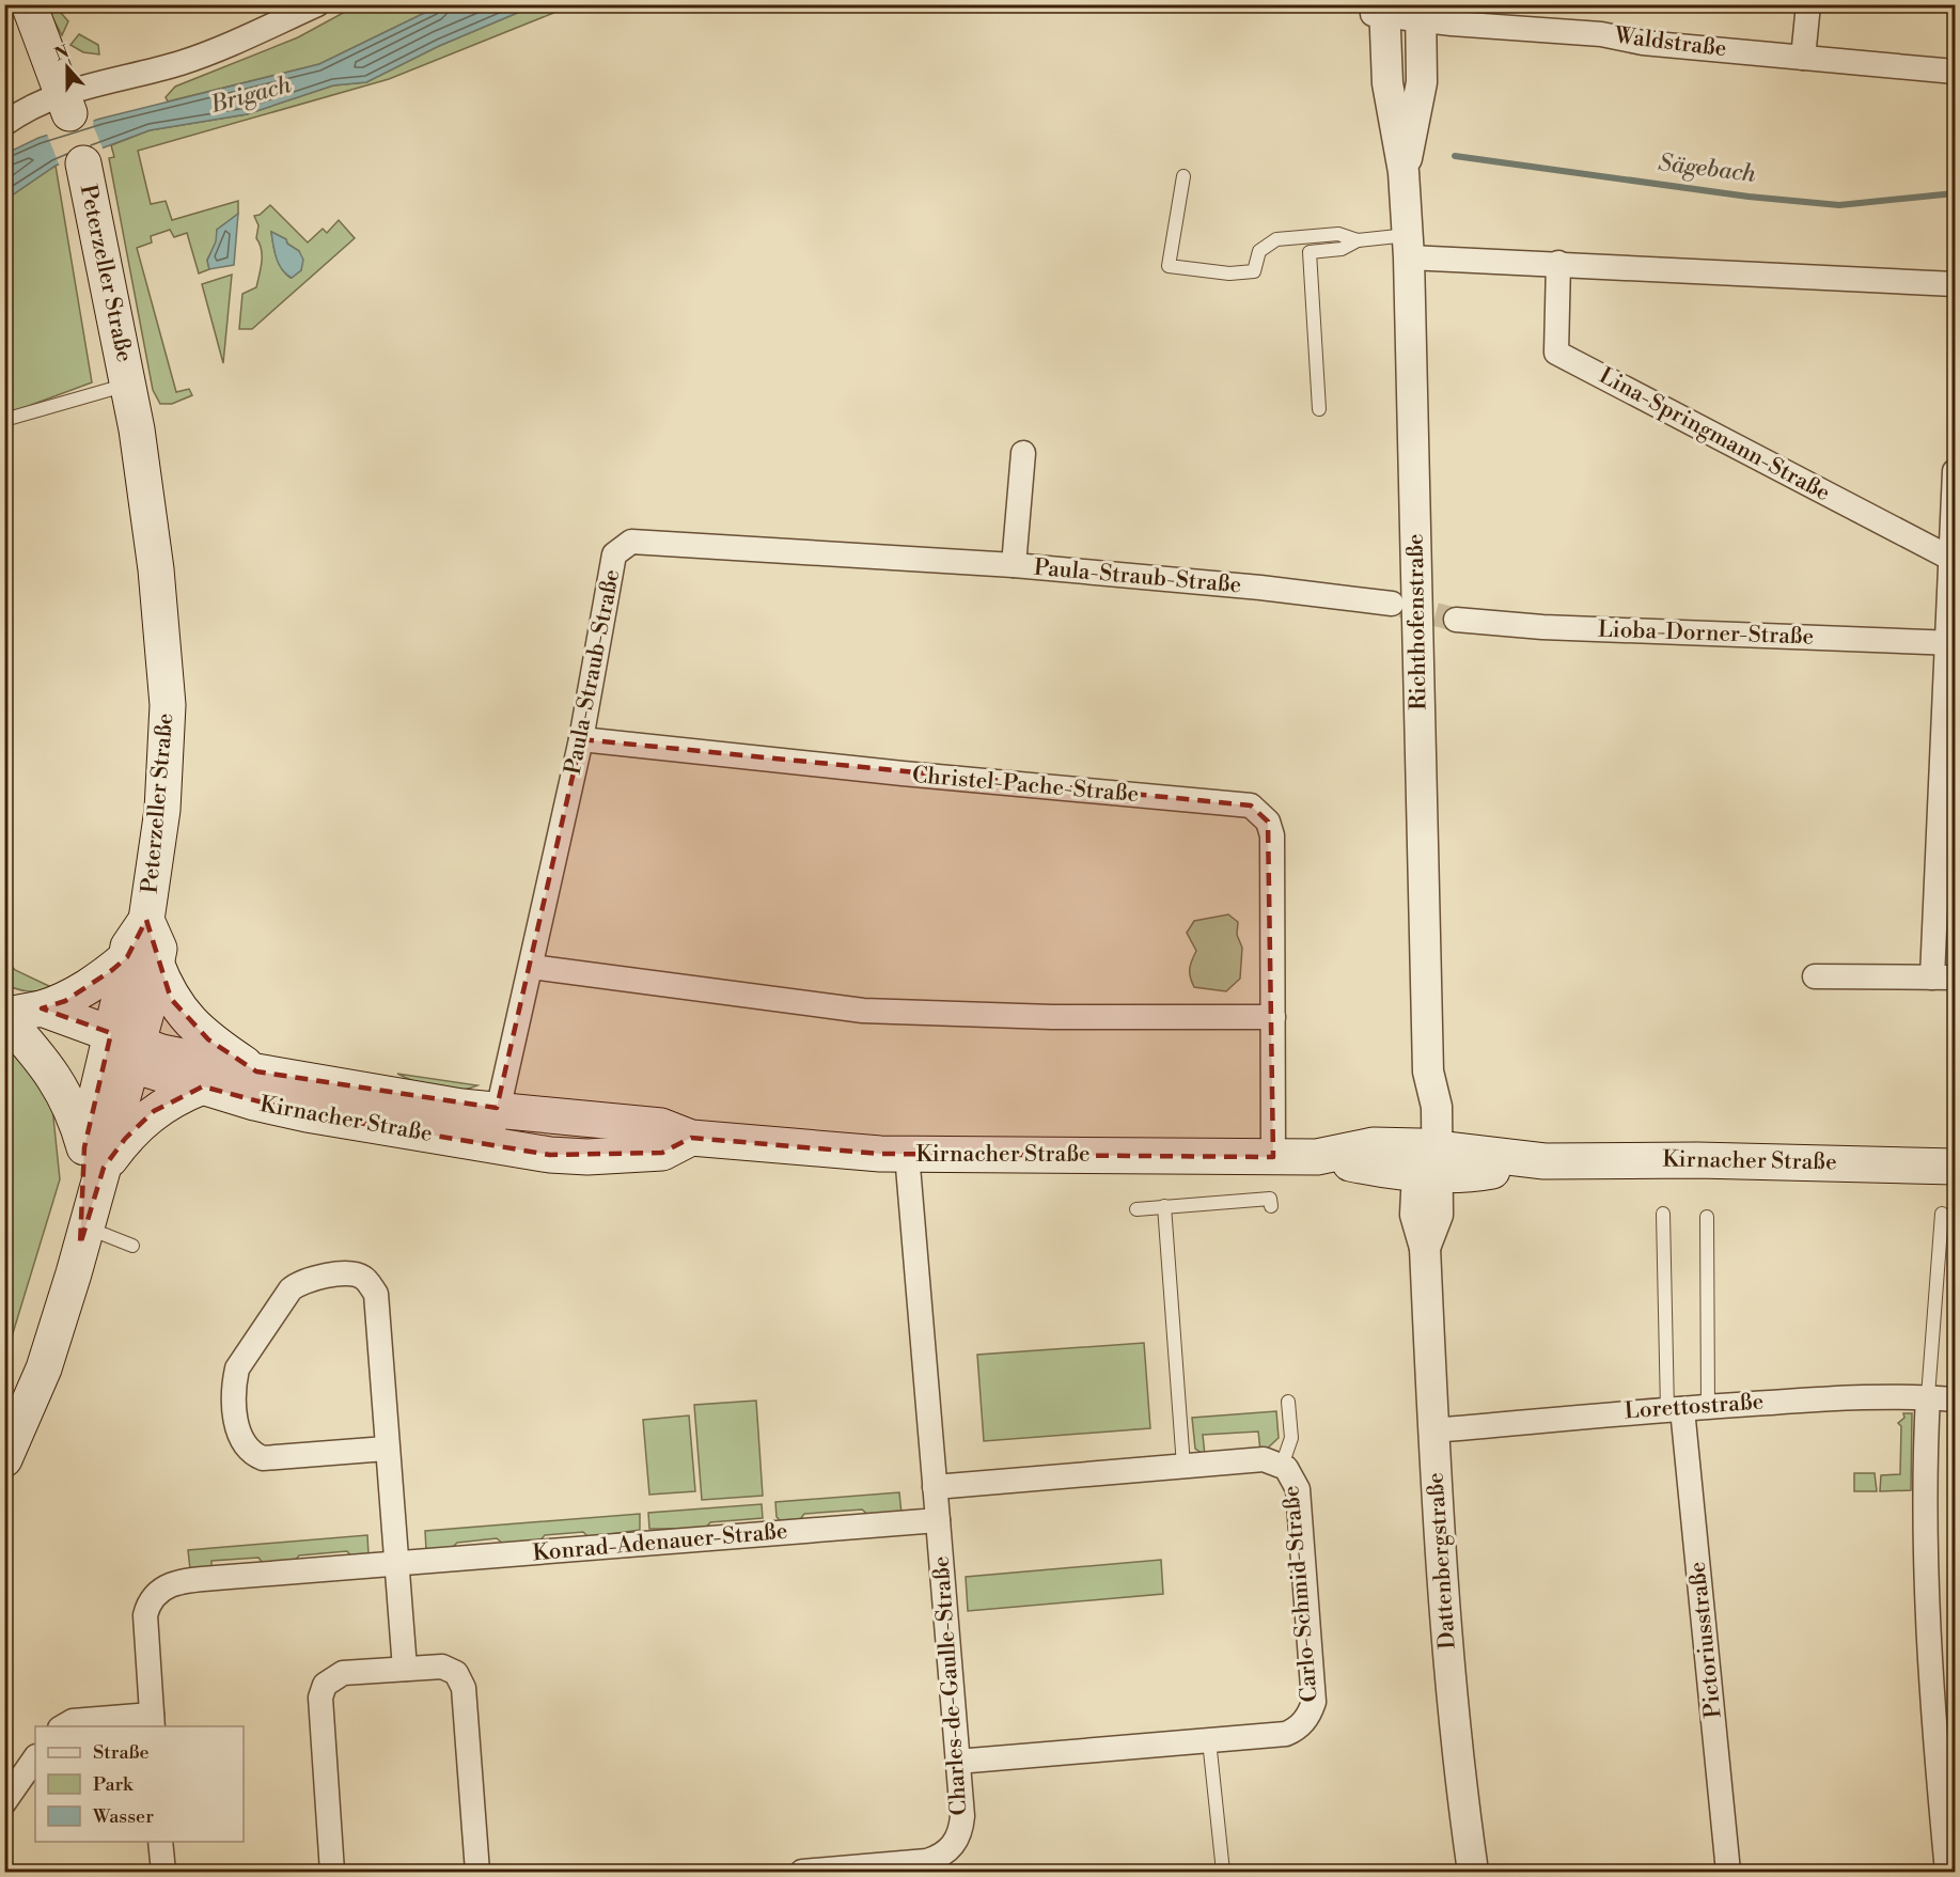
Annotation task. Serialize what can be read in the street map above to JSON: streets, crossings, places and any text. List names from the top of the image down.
{
  "streets": {
    "main road": ["Peterzeller Straße", "Kirnacher Straße"],
    "street": [
      "Waldstraße",
      "Lina-Springmann-Straße",
      "Paula-Straub-Straße",
      "Richthofenstraße",
      "Lioba-Dorner-Straße",
      "Christel-Pache-Straße",
      "Lorettostraße",
      "Konrad-Adenauer-Straße",
      "Dattenbergstraße",
      "Carlo-Schmid-Straße",
      "Pictoriusstraße",
      "Charles-de-Gaulle-Straße"
    ]
  },
  "crossings": [
    ["Waldstraße", "Richthofenstraße"],
    ["Peterzeller Straße", "Kirnacher Straße"],
    ["Paula-Straub-Straße", "Christel-Pache-Straße"],
    ["Paula-Straub-Straße", "Kirnacher Straße"],
    ["Richthofenstraße", "Kirnacher Straße"],
    ["Richthofenstraße", "Dattenbergstraße"],
    ["Christel-Pache-Straße", "Kirnacher Straße"],
    ["Kirnacher Straße", "Dattenbergstraße"],
    ["Lorettostraße", "Dattenbergstraße"],
    ["Lorettostraße", "Pictoriusstraße"],
    ["Konrad-Adenauer-Straße", "Charles-de-Gaulle-Straße"],
    ["Carlo-Schmid-Straße", "Charles-de-Gaulle-Straße"]
  ],
  "water": ["Brigach", "Sägebach"],
  "legend": ["Straße", "Park", "Wasser"],
  "north": "top"
}
